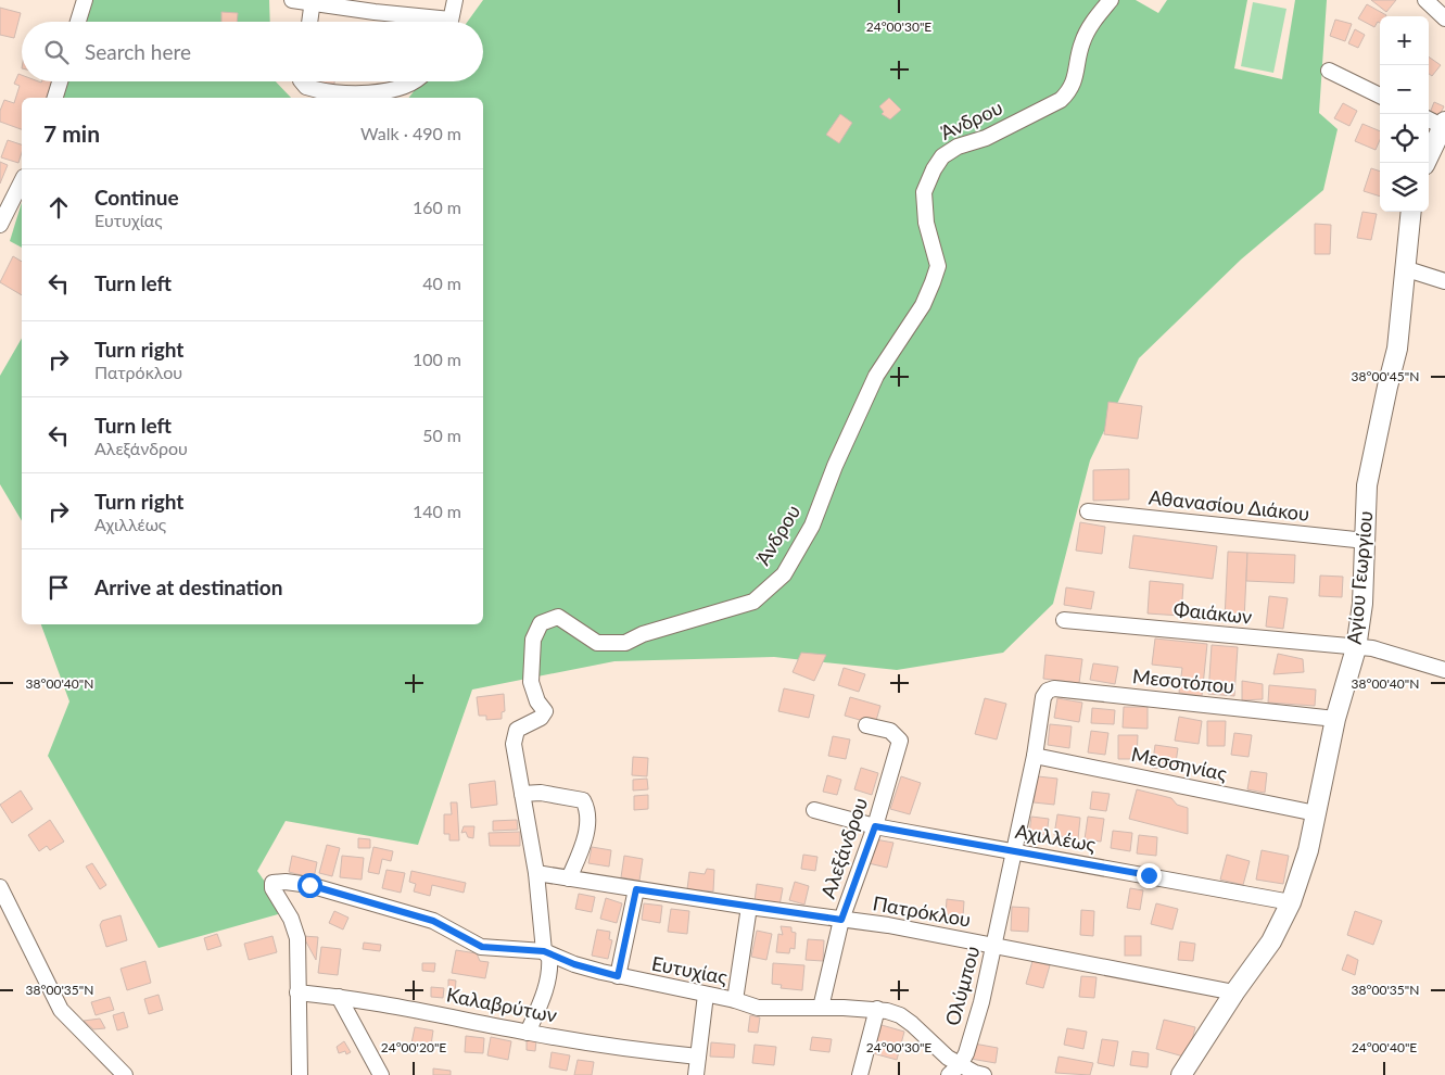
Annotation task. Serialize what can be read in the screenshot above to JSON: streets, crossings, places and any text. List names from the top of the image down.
{
  "streets": {
    "street": [
      "Άνδρου",
      "Αθανασίου Διάκου",
      "Αγίου Γεωργίου",
      "Φαιάκων",
      "Μεσοτόπου",
      "Μεσσηνίας",
      "Αχιλλέως",
      "Αλεξάνδρου",
      "Πατρόκλου",
      "Ευτυχίας",
      "Ολύμπου",
      "Καλαβρύτων"
    ]
  },
  "crossings": [
    ["Άνδρου", "Πατρόκλου"],
    ["Άνδρου", "Ευτυχίας"],
    ["Άνδρου", "Καλαβρύτων"],
    ["Αθανασίου Διάκου", "Αγίου Γεωργίου"],
    ["Αγίου Γεωργίου", "Φαιάκων"],
    ["Αγίου Γεωργίου", "Μεσοτόπου"],
    ["Αγίου Γεωργίου", "Μεσσηνίας"],
    ["Αγίου Γεωργίου", "Αχιλλέως"],
    ["Αγίου Γεωργίου", "Πατρόκλου"],
    ["Μεσοτόπου", "Ολύμπου"],
    ["Μεσσηνίας", "Ολύμπου"],
    ["Αχιλλέως", "Αλεξάνδρου"],
    ["Αχιλλέως", "Ολύμπου"],
    ["Αλεξάνδρου", "Πατρόκλου"],
    ["Αλεξάνδρου", "Ευτυχίας"],
    ["Πατρόκλου", "Ολύμπου"],
    ["Ευτυχίας", "Ολύμπου"],
    ["Ευτυχίας", "Καλαβρύτων"]
  ],
  "page": {
    "map_buttons": ["+", "−"],
    "search": "Search here",
    "heading": ["7 min", "Walk · 490 m"],
    "list": [
      ["Continue", "Ευτυχίας", "160 m"],
      ["Turn left", "40 m"],
      ["Turn right", "Πατρόκλου", "100 m"],
      ["Turn left", "Αλεξάνδρου", "50 m"],
      ["Turn right", "Αχιλλέως", "140 m"],
      "Arrive at destination"
    ]
  },
  "coordinates": [
    "24°00'30\"E",
    "38°00'45\"N",
    "38°00'40\"N",
    "38°00'35\"N",
    "24°00'20\"E",
    "24°00'40\"E"
  ]
}
